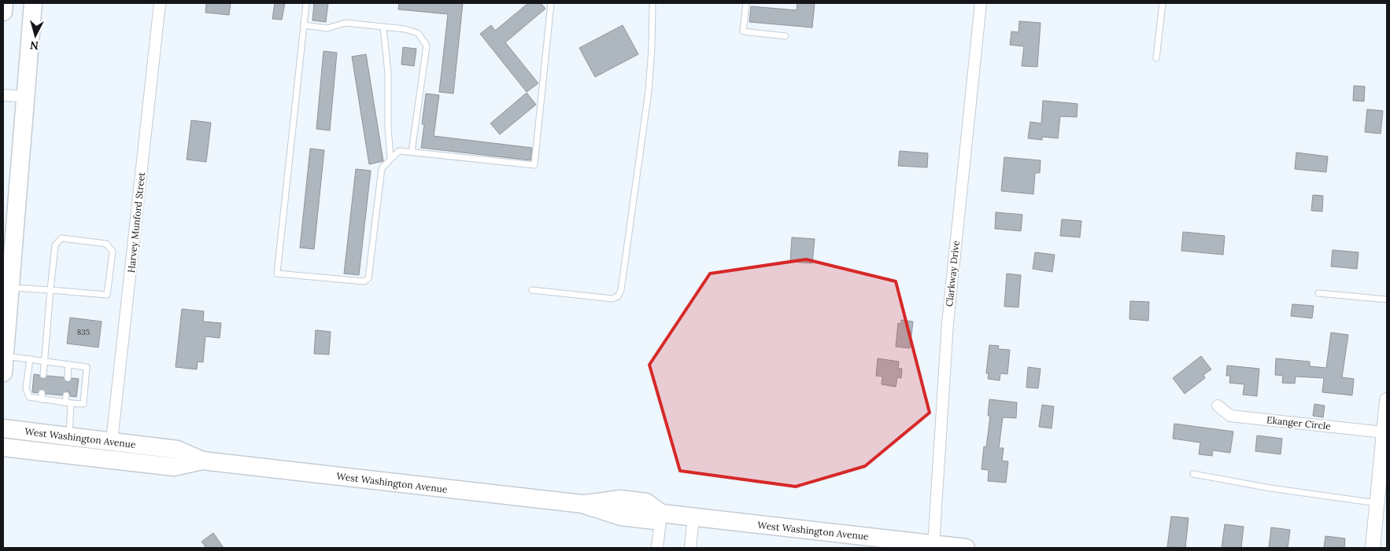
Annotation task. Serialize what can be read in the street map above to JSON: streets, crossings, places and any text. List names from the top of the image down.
{
  "streets": {
    "main road": ["West Washington Avenue"],
    "street": ["Harvey Munford Street", "Clarkway Drive", "Ekanger Circle"]
  },
  "crossings": [
    ["Harvey Munford Street", "West Washington Avenue"],
    ["Clarkway Drive", "West Washington Avenue"]
  ],
  "house_numbers": ["835"],
  "north": "bottom"
}
